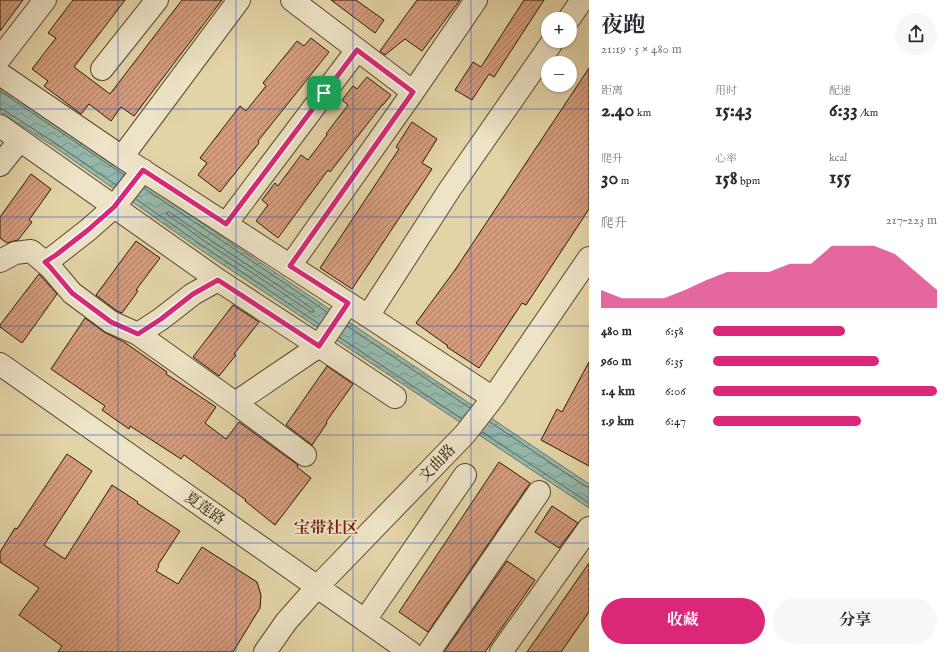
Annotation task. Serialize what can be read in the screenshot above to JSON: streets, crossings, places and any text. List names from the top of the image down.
{
  "streets": {
    "street": ["文曲路", "夏莲路"]
  },
  "crossings": [
    ["文曲路", "夏莲路"]
  ],
  "districts": ["宝带社区"],
  "page": {
    "heading": ["夜跑", "21:19 · 5 × 480 m"],
    "map_buttons": ["+", "−"],
    "stats": [
      ["距离", "2.40 km"],
      ["用时", "15:43"],
      ["配速", "6:33 /km"],
      ["爬升", "30 m"],
      ["心率", "158 bpm"],
      ["kcal", "155"]
    ],
    "chart": ["爬升", "217–223 m"],
    "list": [
      {
        "name": "480 m",
        "note": "6:58"
      },
      {
        "name": "960 m",
        "note": "6:35"
      },
      {
        "name": "1.4 km",
        "note": "6:06"
      },
      {
        "name": "1.9 km",
        "note": "6:47"
      }
    ],
    "buttons": ["收藏", "分享"]
  }
}
